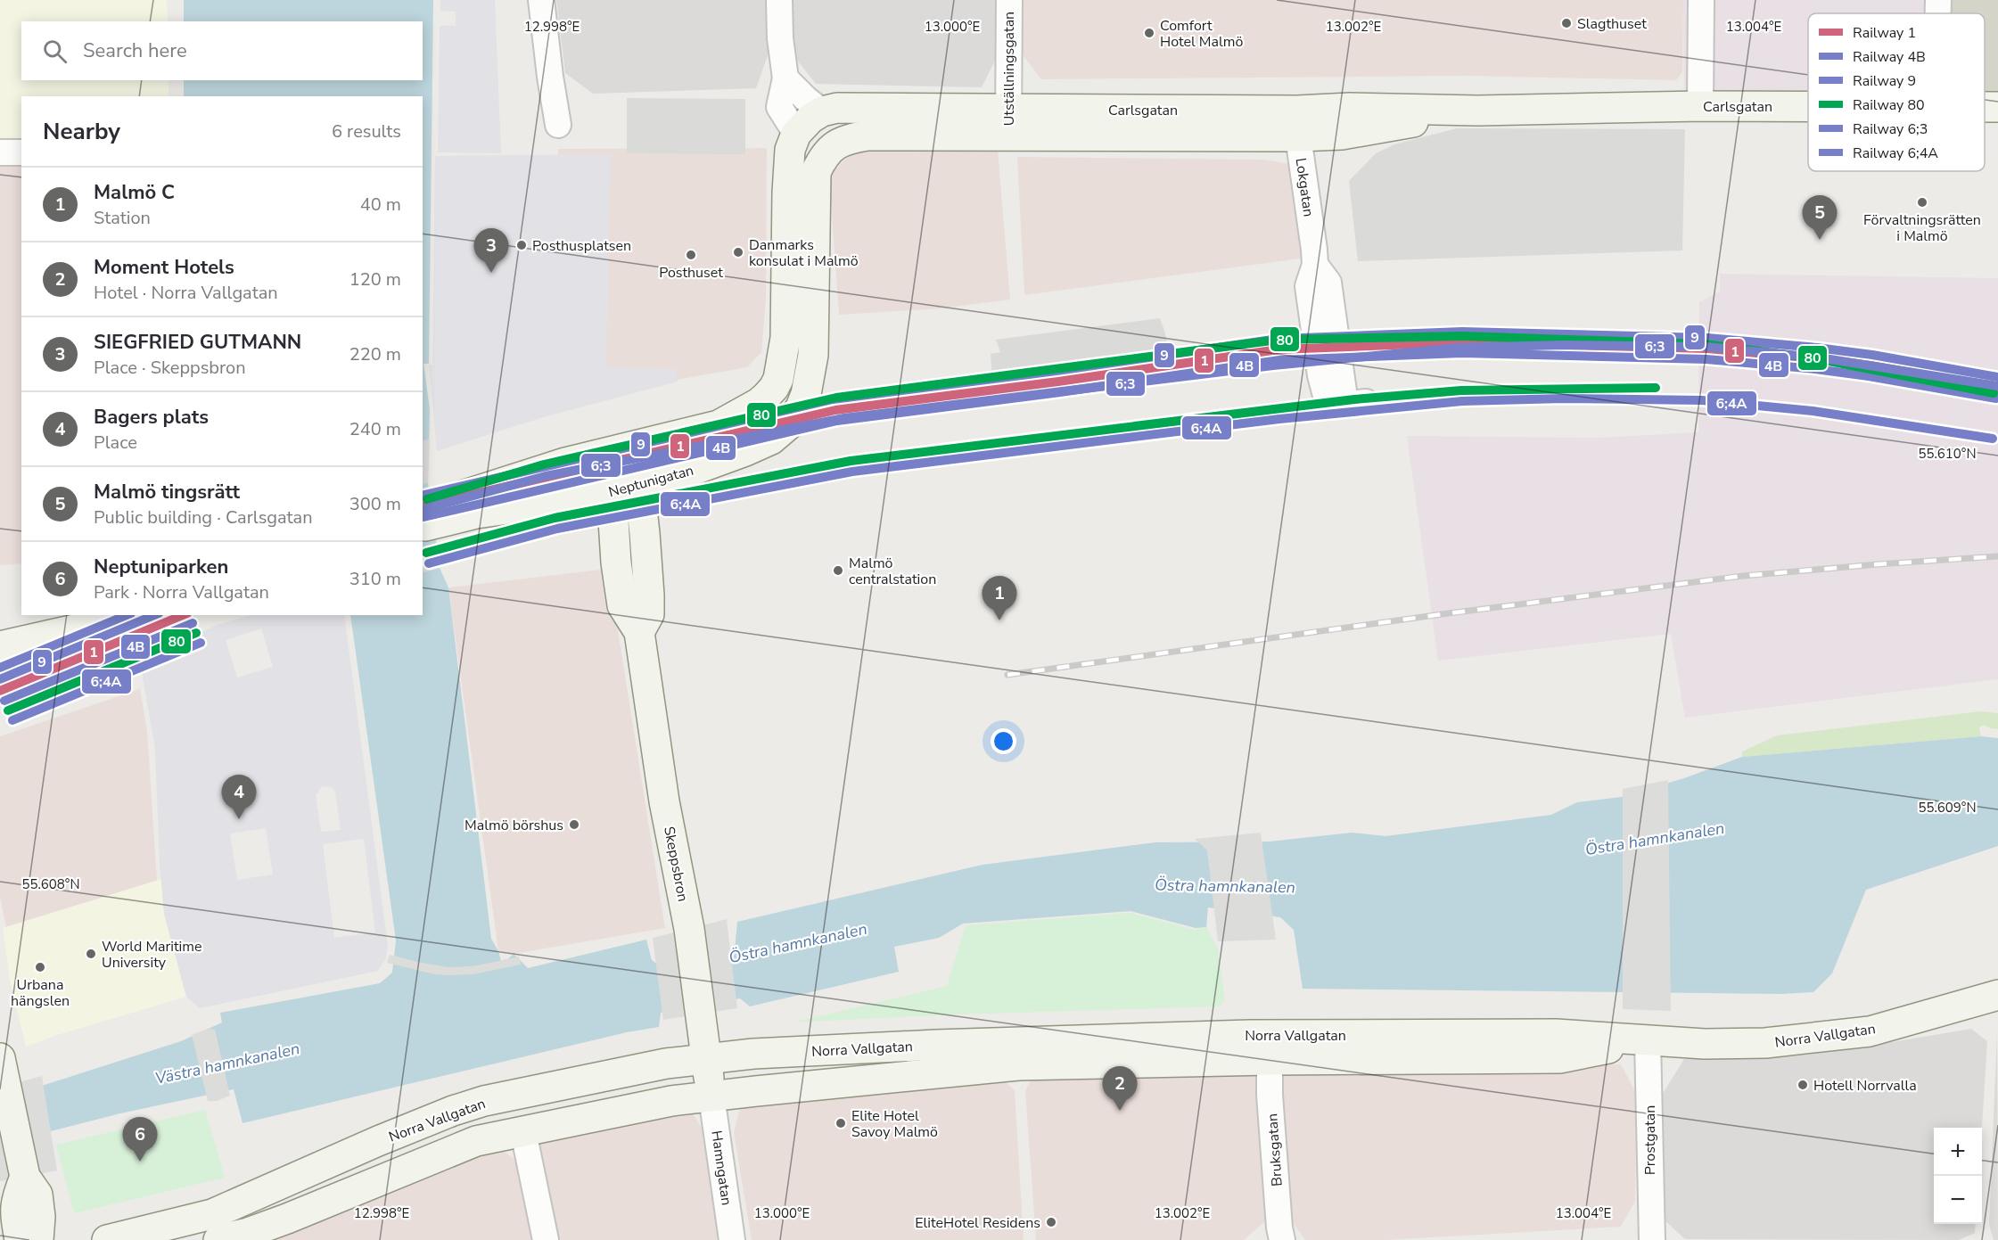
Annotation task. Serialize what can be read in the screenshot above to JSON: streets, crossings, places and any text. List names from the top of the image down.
{
  "streets": {
    "street": [
      "Utställningsgatan",
      "Carlsgatan",
      "Lokgatan",
      "Neptunigatan",
      "Skeppsbron",
      "Norra Vallgatan",
      "Prostgatan",
      "Bruksgatan",
      "Hamngatan"
    ]
  },
  "crossings": [
    ["Utställningsgatan", "Carlsgatan"],
    ["Carlsgatan", "Lokgatan"],
    ["Carlsgatan", "Neptunigatan"],
    ["Neptunigatan", "Skeppsbron"],
    ["Skeppsbron", "Norra Vallgatan"],
    ["Skeppsbron", "Hamngatan"],
    ["Norra Vallgatan", "Prostgatan"],
    ["Norra Vallgatan", "Bruksgatan"],
    ["Norra Vallgatan", "Hamngatan"]
  ],
  "water": ["Östra hamnkanalen", "Västra hamnkanalen"],
  "places": [
    "Slagthuset",
    "Comfort Hotel Malmö",
    "Förvaltningsrätten i Malmö",
    "Posthusplatsen",
    "Danmarks konsulat i Malmö",
    "Posthuset",
    "Malmö centralstation",
    "Malmö börshus",
    "World Maritime University",
    "Urbana hängslen",
    "Hotell Norrvalla",
    "Elite Hotel Savoy Malmö",
    "EliteHotel Residens"
  ],
  "lines": [
    "rail line 9",
    "rail line 80",
    "rail line 1",
    "rail line 6;3",
    "rail line 4B",
    "rail line 6;4A"
  ],
  "legend": [
    "Railway 1",
    "Railway 4B",
    "Railway 9",
    "Railway 80",
    "Railway 6;3",
    "Railway 6;4A"
  ],
  "page": {
    "search": "Search here",
    "heading": ["Nearby", "6 results"],
    "list": [
      {
        "mark": "1",
        "name": "Malmö C",
        "note": "Station",
        "value": "40 m"
      },
      {
        "mark": "2",
        "name": "Moment Hotels",
        "note": "Hotel · Norra Vallgatan",
        "value": "120 m"
      },
      {
        "mark": "3",
        "name": "SIEGFRIED GUTMANN",
        "note": "Place · Skeppsbron",
        "value": "220 m"
      },
      {
        "mark": "4",
        "name": "Bagers plats",
        "note": "Place",
        "value": "240 m"
      },
      {
        "mark": "5",
        "name": "Malmö tingsrätt",
        "note": "Public building · Carlsgatan",
        "value": "300 m"
      },
      {
        "mark": "6",
        "name": "Neptuniparken",
        "note": "Park · Norra Vallgatan",
        "value": "310 m"
      }
    ],
    "pins": [
      "5",
      "3",
      "1",
      "4",
      "2",
      "6"
    ],
    "map_buttons": ["+", "−"]
  },
  "coordinates": [
    "12.998°E",
    "13.000°E",
    "13.002°E",
    "13.004°E",
    "55.610°N",
    "55.609°N",
    "55.608°N"
  ]
}
